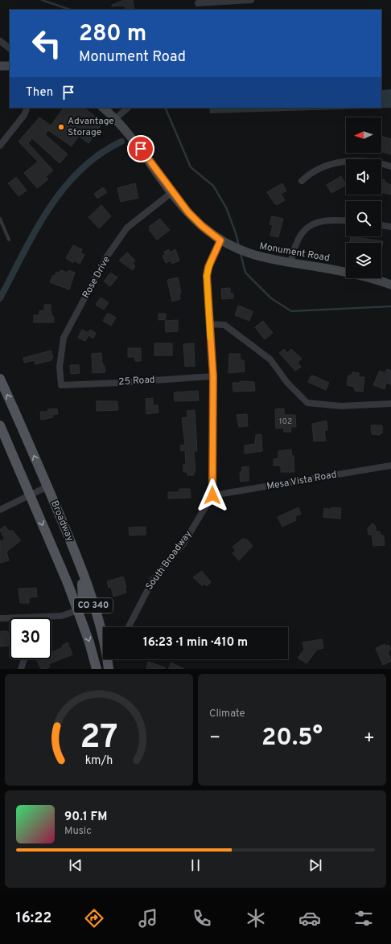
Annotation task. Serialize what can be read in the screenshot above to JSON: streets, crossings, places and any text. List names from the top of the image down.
{
  "streets": {
    "main road": ["Monument Road", "Broadway", "CO 340"],
    "street": [
      "Rose Drive",
      "25 Road",
      "Mesa Vista Road",
      "South Broadway"
    ]
  },
  "crossings": [
    ["Monument Road", "Rose Drive"],
    ["Rose Drive", "25 Road"],
    ["Mesa Vista Road", "South Broadway"]
  ],
  "places": ["Advantage Storage"],
  "house_numbers": ["102"],
  "north": "left",
  "page": {
    "turn": ["280 m", "Monument Road"],
    "then": "Then",
    "limit": "30",
    "trip": "16:23 · 1 min · 410 m",
    "tile": "Climate",
    "heat": ["−", "20.5°", "+"],
    "song": ["90.1 FM", "Music"],
    "tabs": "16:22",
    "gauge": ["27", "km/h"]
  }
}
